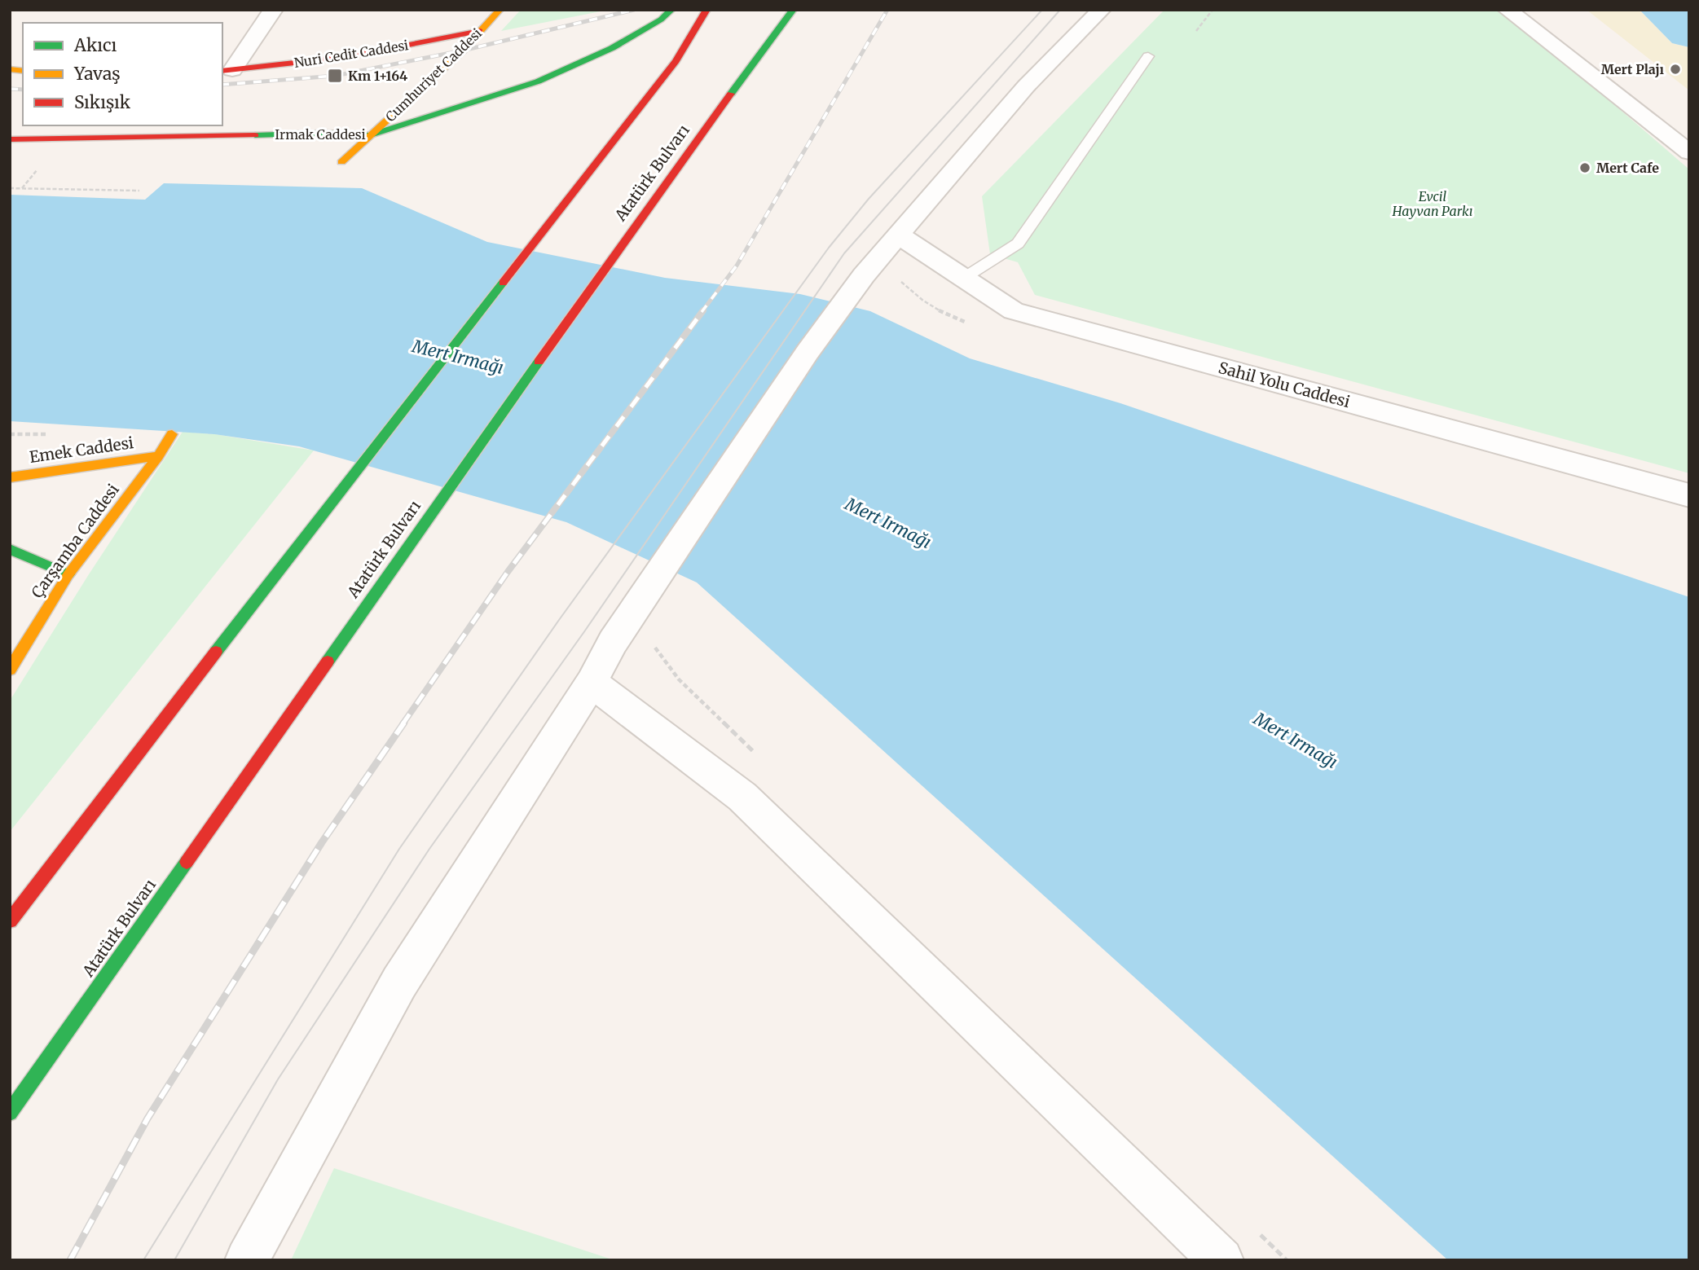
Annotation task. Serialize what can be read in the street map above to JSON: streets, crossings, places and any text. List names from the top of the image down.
{
  "streets": {
    "main road": [
      "Nuri Cedit Caddesi",
      "Cumhuriyet Caddesi",
      "Irmak Caddesi",
      "Atatürk Bulvarı",
      "Emek Caddesi",
      "Çarşamba Caddesi"
    ],
    "street": ["Sahil Yolu Caddesi"]
  },
  "crossings": [
    ["Nuri Cedit Caddesi", "Cumhuriyet Caddesi"],
    ["Cumhuriyet Caddesi", "Irmak Caddesi"],
    ["Emek Caddesi", "Çarşamba Caddesi"]
  ],
  "water": ["Mert Irmağı"],
  "parks": ["Evcil Hayvan Parkı"],
  "places": {
    "other": ["Mert Plajı", "Mert Cafe"],
    "transit": ["Km 1+164"]
  },
  "legend": ["Akıcı", "Yavaş", "Sıkışık"]
}
